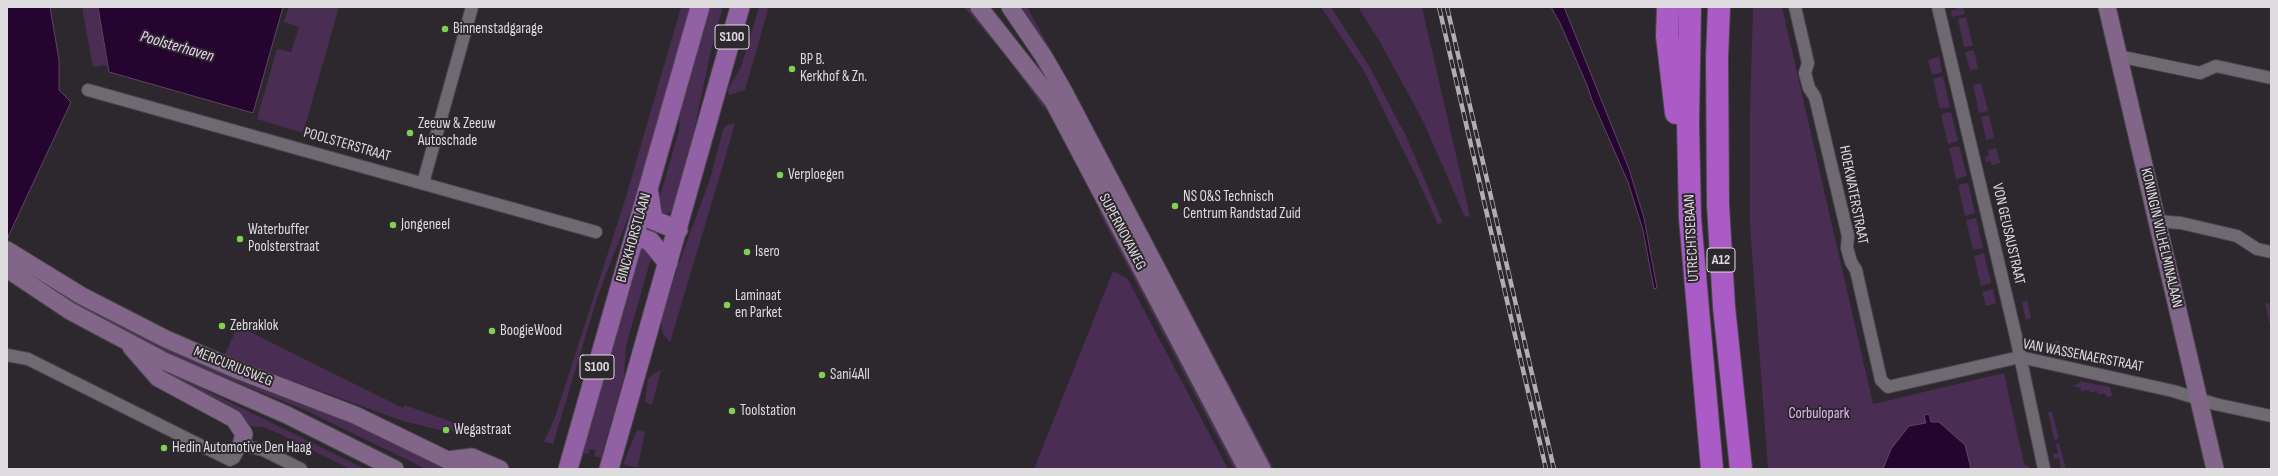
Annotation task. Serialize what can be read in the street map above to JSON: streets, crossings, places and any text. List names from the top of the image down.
{
  "streets": {
    "highway": ["UTRECHTSEBAAN", "A12"],
    "main road": [
      "S100",
      "SUPERNOVAWEG",
      "BINCKHORSTLAAN",
      "KONINGIN WILHELMINALAAN",
      "MERCURIUSWEG"
    ],
    "street": [
      "POOLSTERSTRAAT",
      "HOEKWATERSTRAAT",
      "VON GEUSAUSTRAAT",
      "VAN WASSENAERSTRAAT"
    ]
  },
  "crossings": [
    ["S100", "BINCKHORSTLAAN"],
    ["HOEKWATERSTRAAT", "VAN WASSENAERSTRAAT"],
    ["VON GEUSAUSTRAAT", "VAN WASSENAERSTRAAT"],
    ["UTRECHTSEBAAN", "A12"],
    ["KONINGIN WILHELMINALAAN", "VAN WASSENAERSTRAAT"]
  ],
  "water": ["Poolsterhaven"],
  "parks": ["Corbulopark"],
  "places": [
    "Binnenstadgarage",
    "BP B. Kerkhof & Zn.",
    "Zeeuw & Zeeuw Autoschade",
    "Verploegen",
    "NS O&S Technisch Centrum Randstad Zuid",
    "Jongeneel",
    "Waterbuffer Poolsterstraat",
    "Isero",
    "Laminaat en Parket",
    "Zebraklok",
    "BoogieWood",
    "Sani4All",
    "Toolstation",
    "Wegastraat",
    "Hedin Automotive Den Haag"
  ]
}
